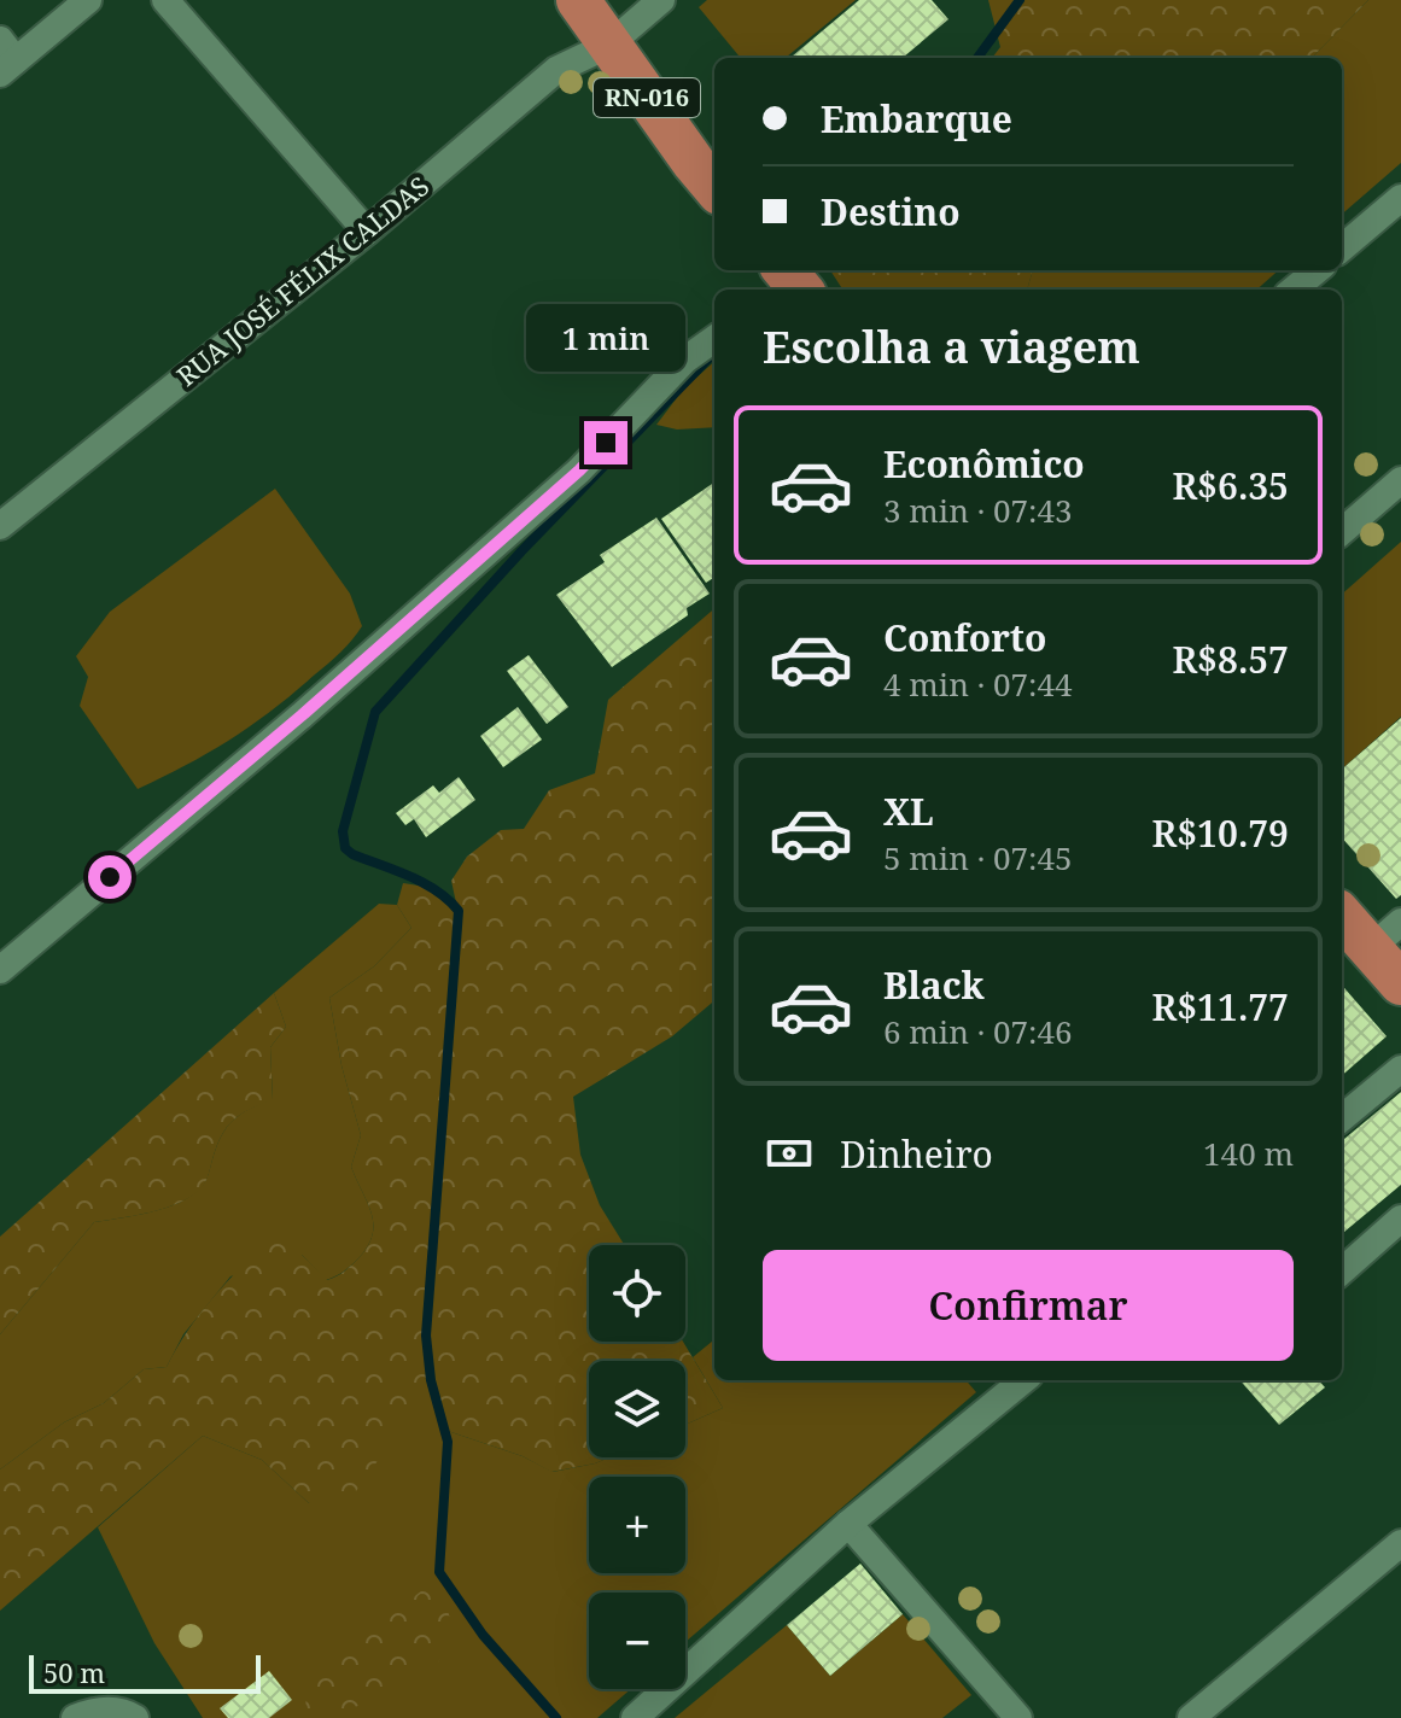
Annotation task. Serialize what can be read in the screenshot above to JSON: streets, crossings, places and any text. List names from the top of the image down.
{
  "streets": {
    "main road": ["RN-016"],
    "street": ["RUA JOSÉ FÉLIX CALDAS"]
  },
  "crossings": [
    ["RN-016", "RUA JOSÉ FÉLIX CALDAS"]
  ],
  "scale_bar": "50 m",
  "page": {
    "banner": ["Embarque", "Destino"],
    "heading": "Escolha a viagem",
    "bubble": "1 min",
    "list": [
      {
        "name": "Econômico",
        "note": "3 min · 07:43",
        "value": "R$6.35"
      },
      {
        "name": "Conforto",
        "note": "4 min · 07:44",
        "value": "R$8.57"
      },
      {
        "name": "XL",
        "note": "5 min · 07:45",
        "value": "R$10.79"
      },
      {
        "name": "Black",
        "note": "6 min · 07:46",
        "value": "R$11.77"
      }
    ],
    "pay": ["Dinheiro", "140 m"],
    "buttons": "Confirmar",
    "map_buttons": ["+", "−"],
    "scale": "50 m"
  }
}
